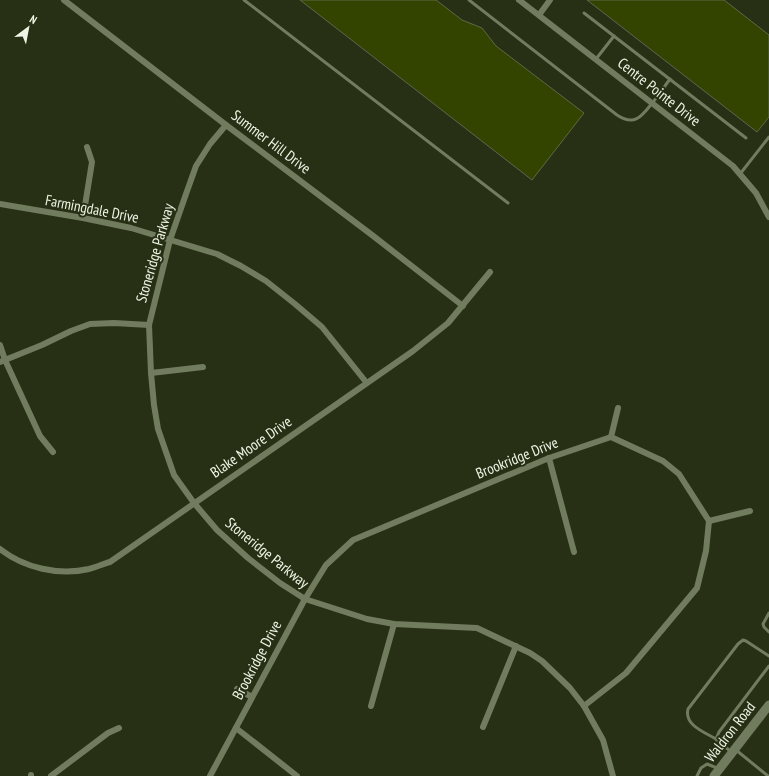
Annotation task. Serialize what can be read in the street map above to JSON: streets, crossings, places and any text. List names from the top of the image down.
{
  "streets": {
    "main road": ["Waldron Road"],
    "street": [
      "Centre Pointe Drive",
      "Summer Hill Drive",
      "Farmingdale Drive",
      "Stoneridge Parkway",
      "Blake Moore Drive",
      "Brookridge Drive"
    ]
  },
  "crossings": [
    ["Summer Hill Drive", "Stoneridge Parkway"],
    ["Summer Hill Drive", "Blake Moore Drive"],
    ["Farmingdale Drive", "Stoneridge Parkway"],
    ["Farmingdale Drive", "Blake Moore Drive"],
    ["Stoneridge Parkway", "Blake Moore Drive"],
    ["Stoneridge Parkway", "Brookridge Drive"]
  ],
  "north": "top right"
}
